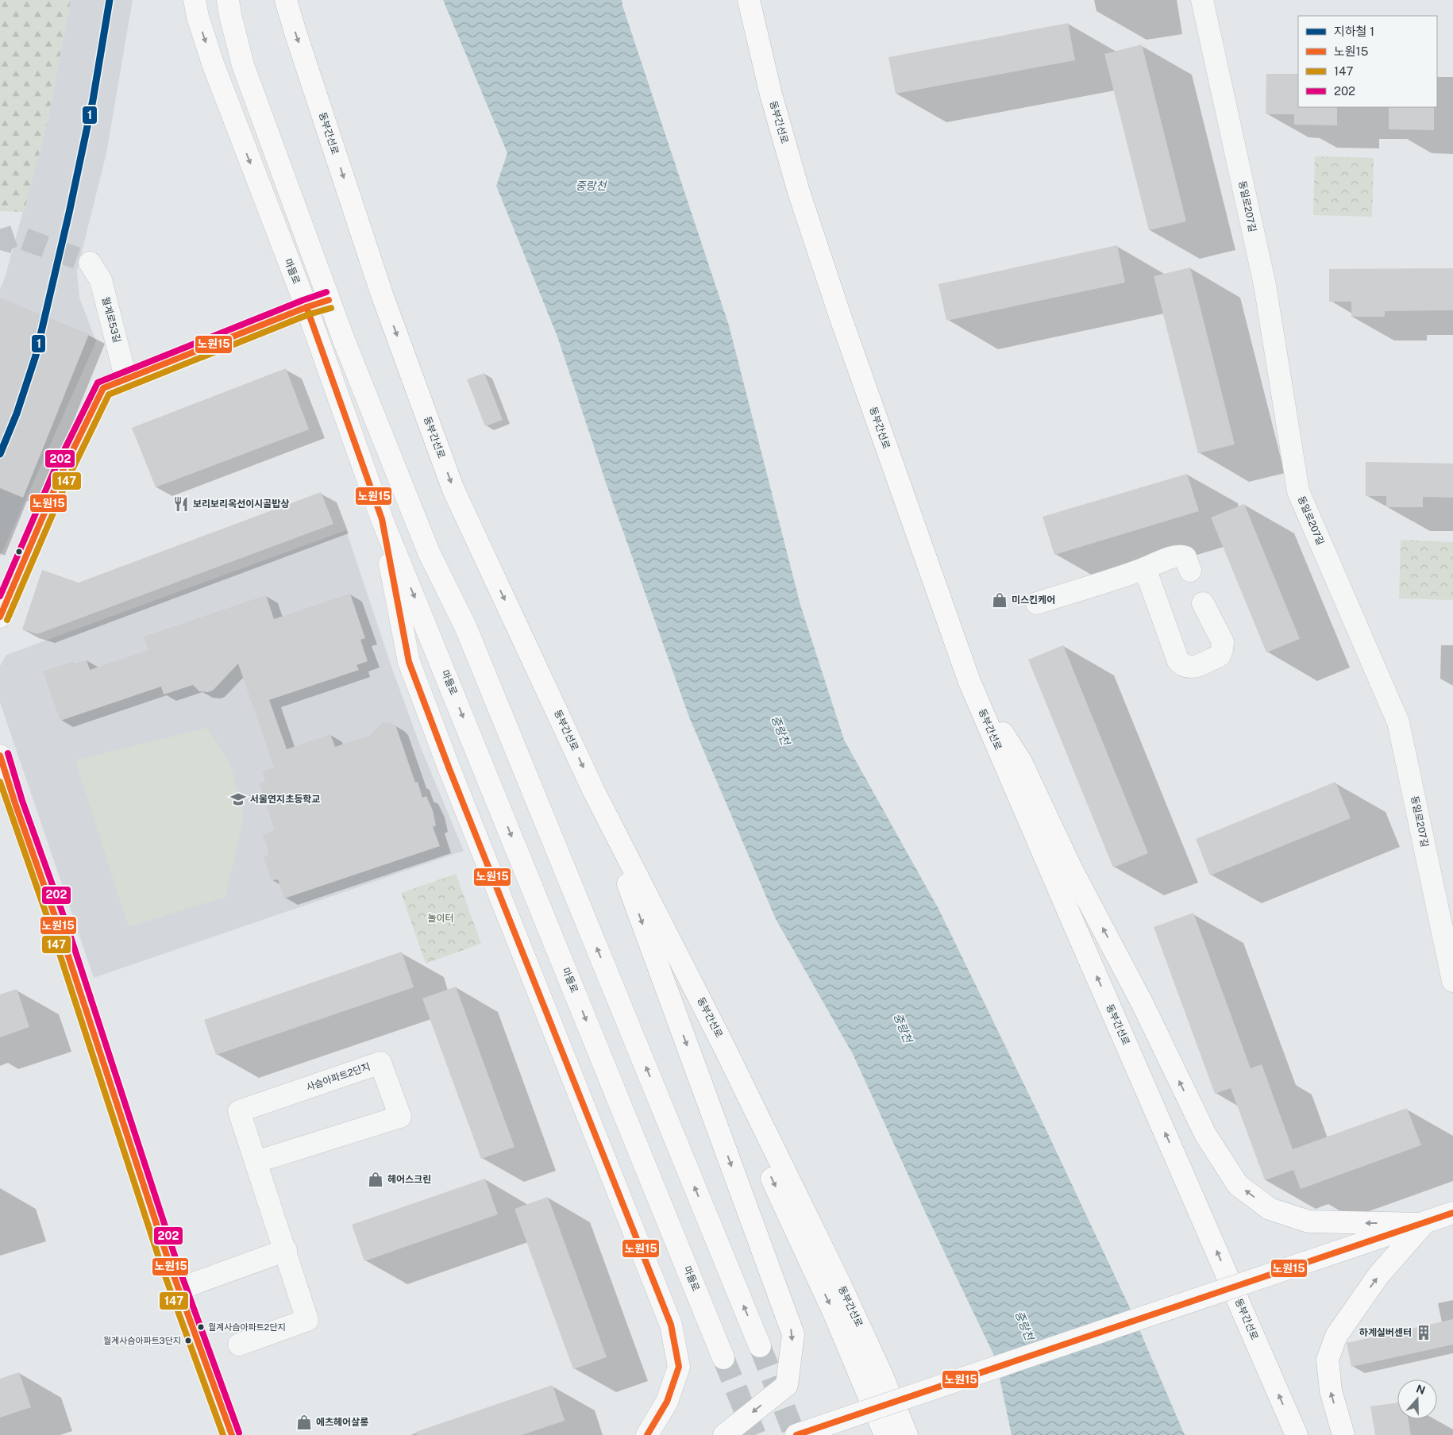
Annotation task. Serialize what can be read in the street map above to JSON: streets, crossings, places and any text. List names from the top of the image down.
{
  "streets": {
    "main road": ["동부간선로", "마들로"],
    "street": ["동일로207길", "월계로53길", "사슴아파트2단지"]
  },
  "water": ["중랑천"],
  "parks": ["놀이터"],
  "places": {
    "restaurant": ["보리보리옥선이시골밥상"],
    "shop": ["미스킨케어", "헤어스크린", "에츠헤어살롱"],
    "school or university": ["서울연지초등학교"],
    "other": ["월계사슴아파트2단지", "월계사슴아파트3단지"],
    "building": ["하계실버센터"]
  },
  "lines": [
    "metro line 1",
    "transit line 202",
    "transit line 노원15",
    "transit line 147"
  ],
  "legend": [
    "지하철 1",
    "노원15",
    "147",
    "202"
  ],
  "north": "top"
}
